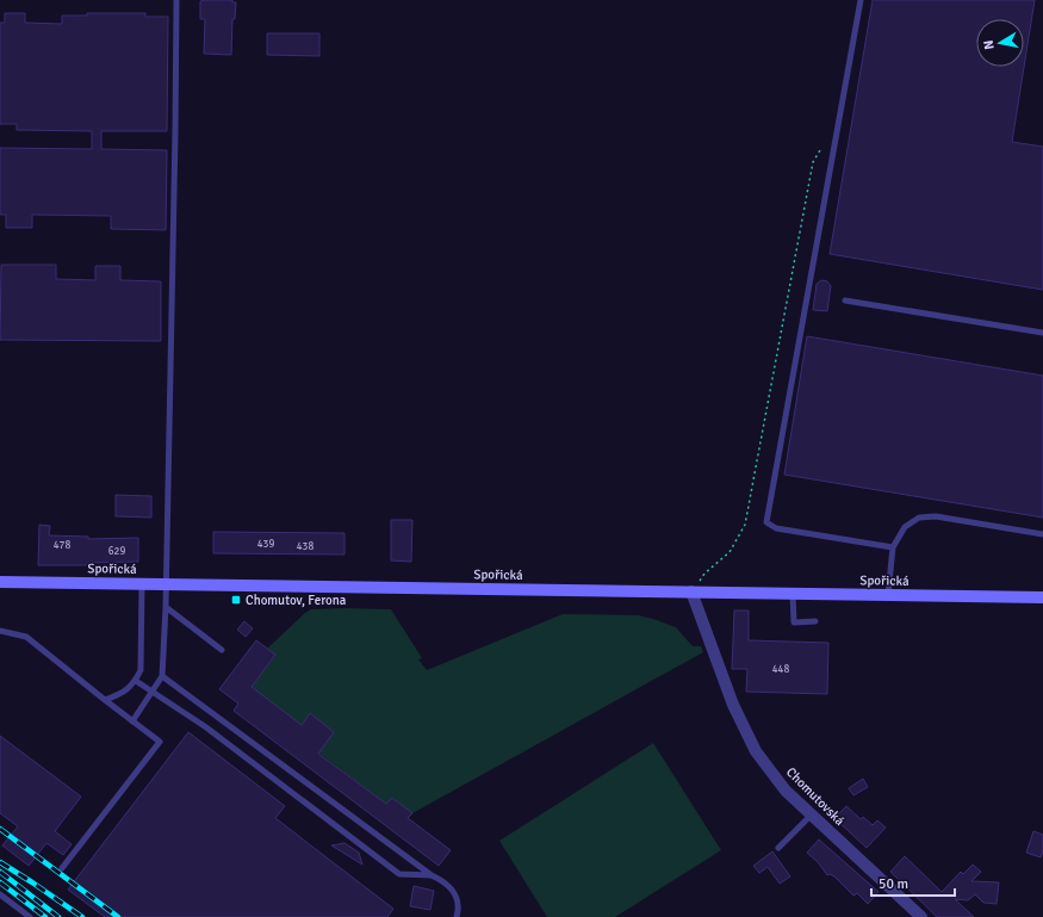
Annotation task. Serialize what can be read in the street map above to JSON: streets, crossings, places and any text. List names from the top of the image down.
{
  "streets": {
    "street": ["Spořická", "Chomutovská"]
  },
  "crossings": [
    ["Spořická", "Chomutovská"]
  ],
  "places": {
    "transit": ["Chomutov, Ferona"]
  },
  "house_numbers": [
    "439",
    "478",
    "438",
    "629",
    "448"
  ],
  "scale_bar": "50 m",
  "north": "left"
}
